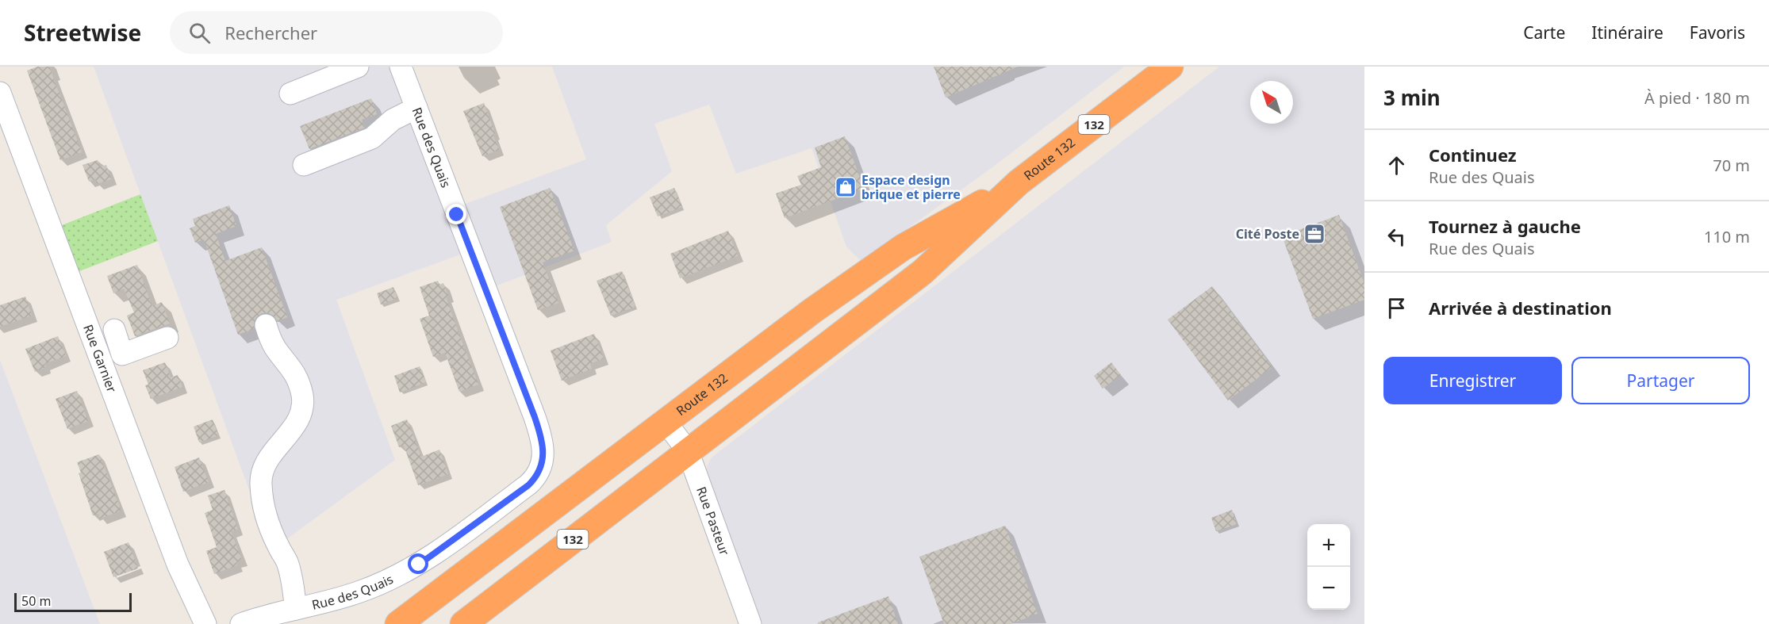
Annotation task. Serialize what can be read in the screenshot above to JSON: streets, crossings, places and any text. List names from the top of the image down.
{
  "streets": {
    "highway": ["132", "Route 132"],
    "street": ["Rue des Quais", "Rue Garnier", "Rue Pasteur"]
  },
  "crossings": [
    ["Route 132", "Rue Pasteur"]
  ],
  "places": {
    "shop": ["Espace design brique et pierre"],
    "office": ["Cité Poste"]
  },
  "scale_bar": "50 m",
  "north": "top left",
  "page": {
    "header": "Streetwise",
    "search": "Rechercher",
    "nav": ["Carte", "Itinéraire", "Favoris"],
    "heading": ["3 min", "À pied · 180 m"],
    "list": [
      ["Continuez", "Rue des Quais", "70 m"],
      ["Tournez à gauche", "Rue des Quais", "110 m"],
      "Arrivée à destination"
    ],
    "buttons": ["Enregistrer", "Partager"],
    "map_buttons": ["+", "−"],
    "scale": "50 m"
  }
}
